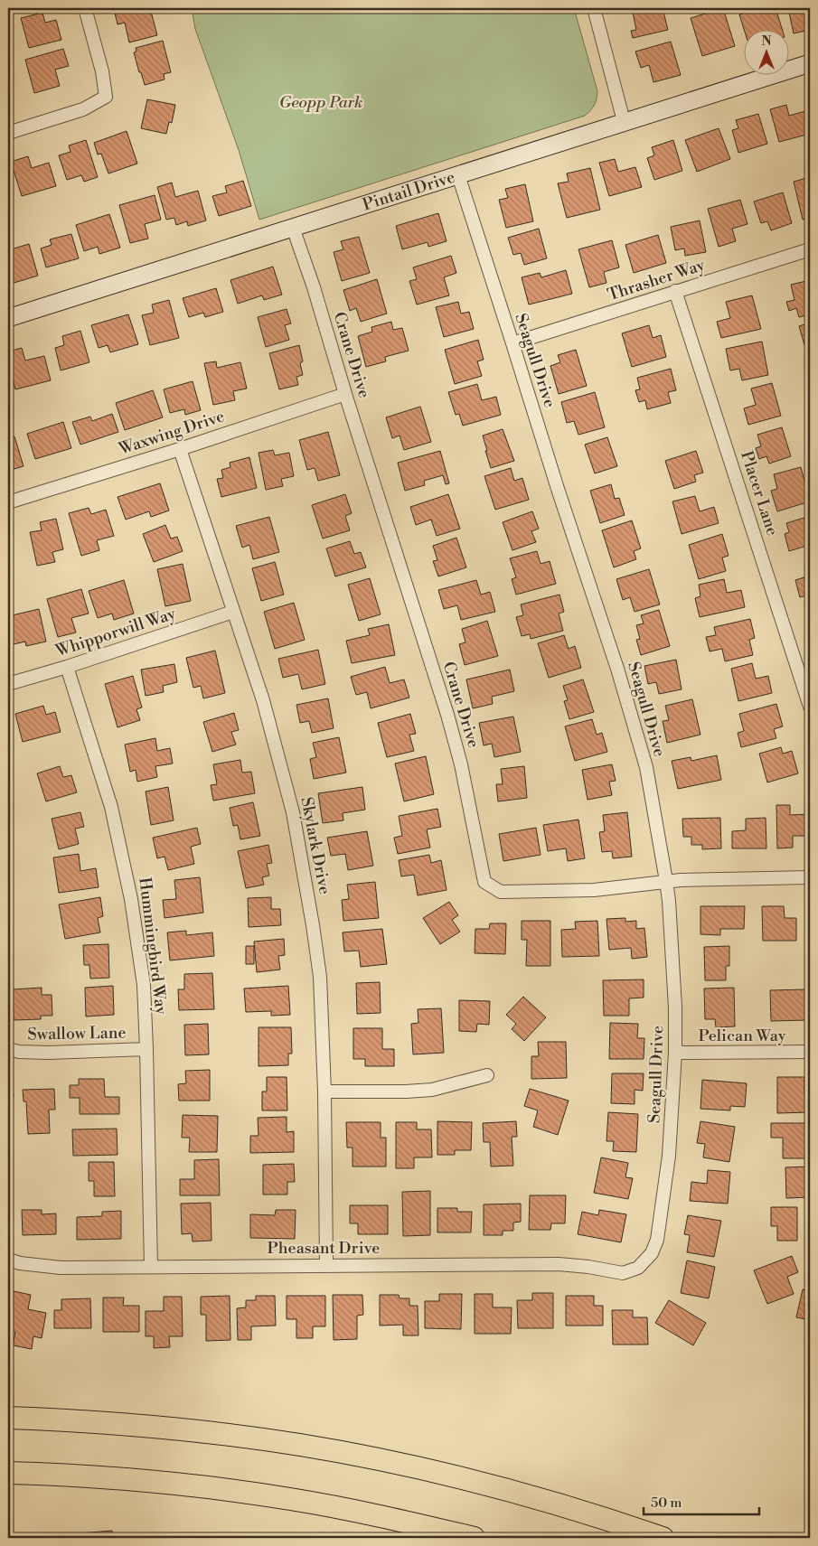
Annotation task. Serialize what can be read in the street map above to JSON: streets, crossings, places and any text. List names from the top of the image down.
{
  "streets": {
    "street": [
      "Pintail Drive",
      "Thrasher Way",
      "Crane Drive",
      "Seagull Drive",
      "Waxwing Drive",
      "Placer Lane",
      "Whipporwill Way",
      "Skylark Drive",
      "Hummingbird Way",
      "Swallow Lane",
      "Pelican Way",
      "Pheasant Drive"
    ]
  },
  "crossings": [
    ["Pintail Drive", "Crane Drive"],
    ["Pintail Drive", "Seagull Drive"],
    ["Thrasher Way", "Seagull Drive"],
    ["Thrasher Way", "Placer Lane"],
    ["Crane Drive", "Seagull Drive"],
    ["Crane Drive", "Waxwing Drive"],
    ["Seagull Drive", "Pelican Way"],
    ["Seagull Drive", "Pheasant Drive"],
    ["Waxwing Drive", "Skylark Drive"],
    ["Whipporwill Way", "Skylark Drive"],
    ["Whipporwill Way", "Hummingbird Way"],
    ["Skylark Drive", "Pheasant Drive"],
    ["Hummingbird Way", "Swallow Lane"],
    ["Hummingbird Way", "Pheasant Drive"]
  ],
  "parks": ["Geopp Park"],
  "scale_bar": "50 m",
  "north": "top"
}
